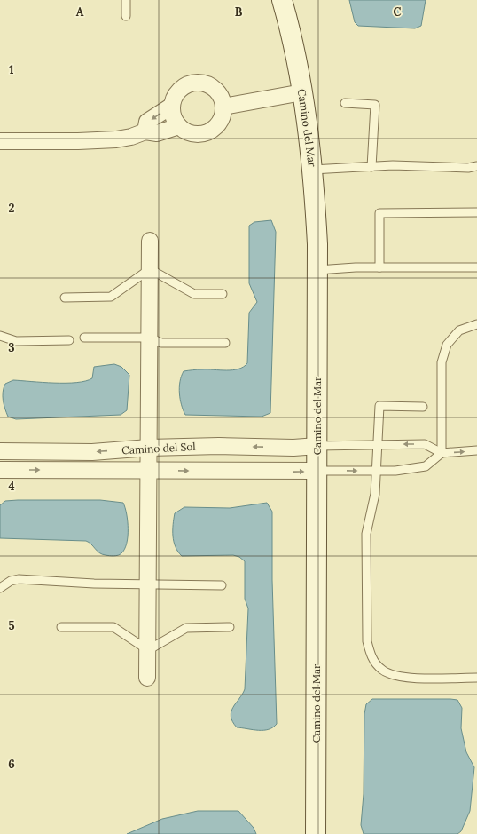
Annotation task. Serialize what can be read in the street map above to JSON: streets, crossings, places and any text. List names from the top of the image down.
{
  "streets": {
    "street": ["Camino del Mar", "Camino del Sol"]
  },
  "crossings": [
    ["Camino del Mar", "Camino del Sol"]
  ],
  "grid": {
    "columns": ["A", "B", "C"],
    "rows": [
      "1",
      "2",
      "3",
      "4",
      "5",
      "6"
    ]
  }
}
